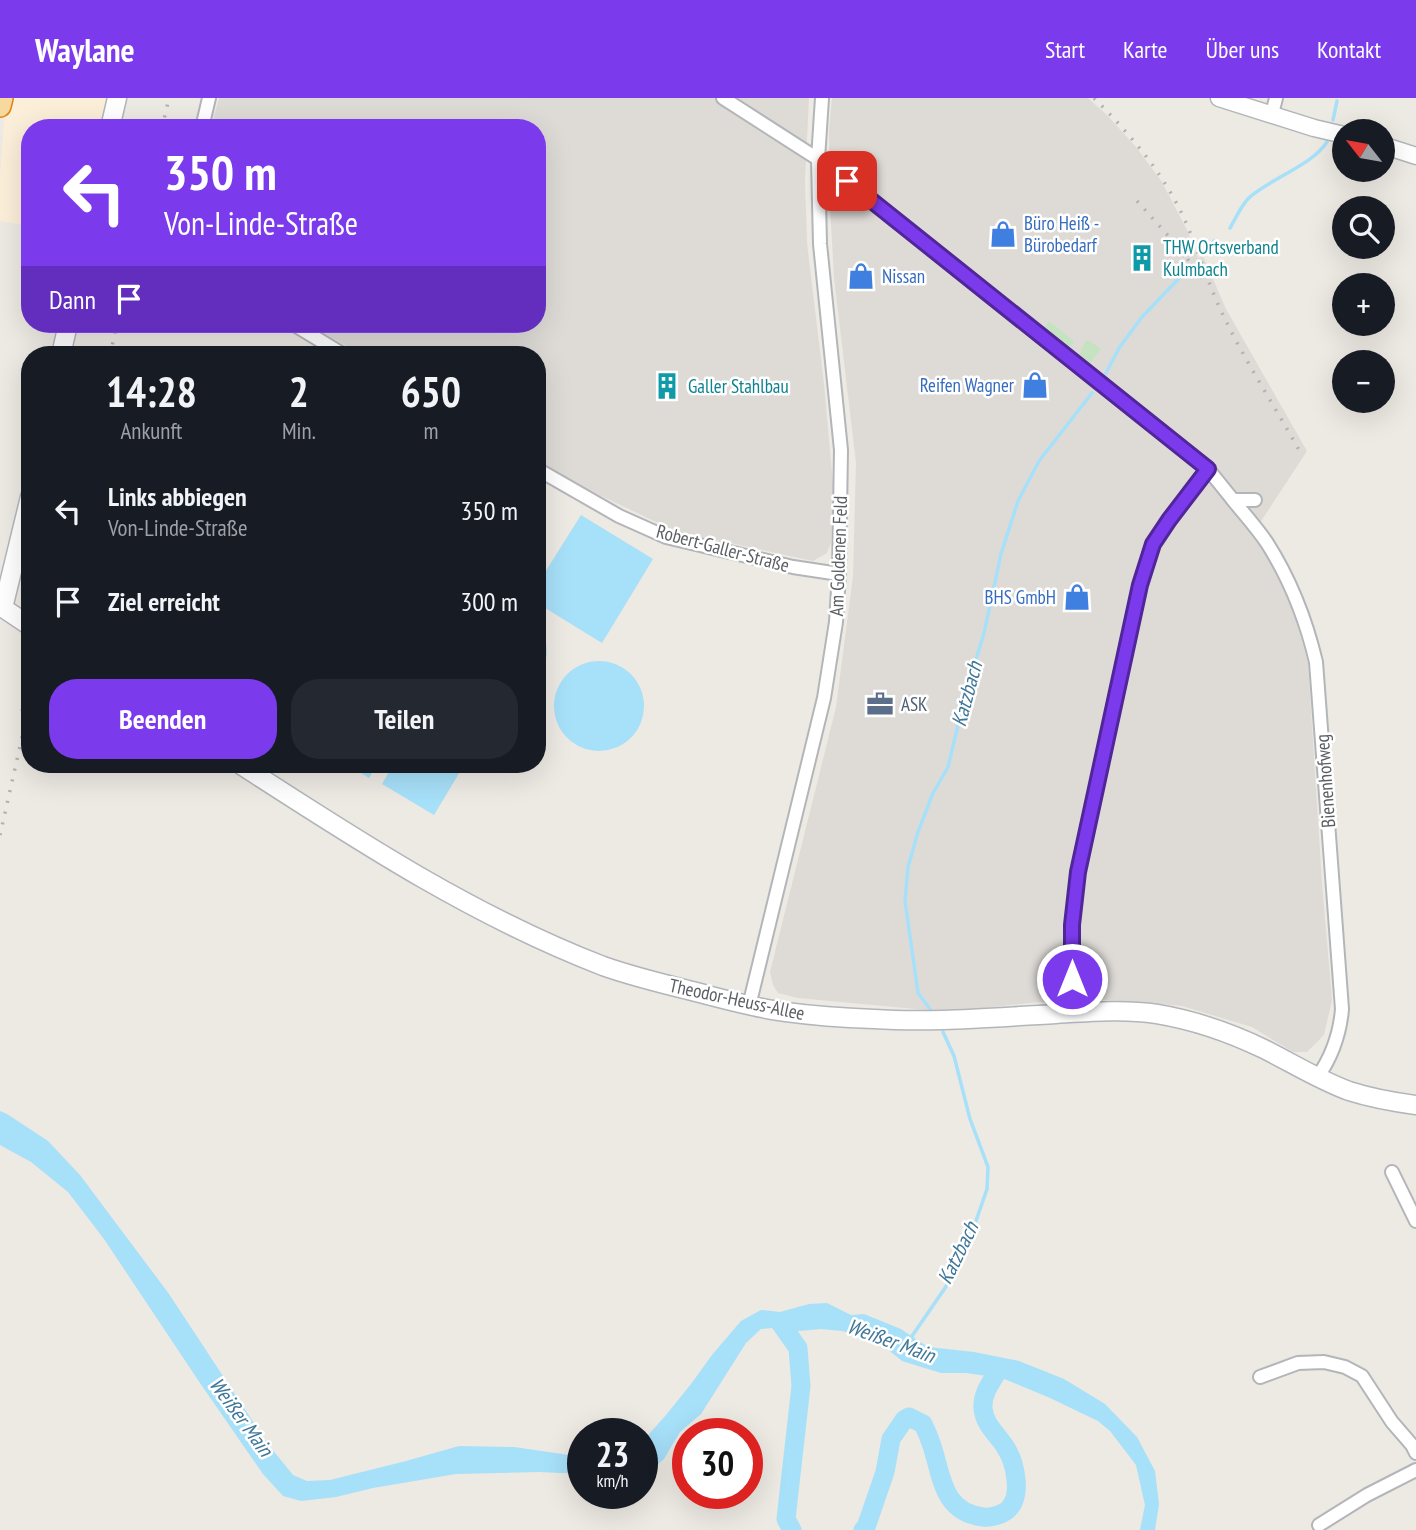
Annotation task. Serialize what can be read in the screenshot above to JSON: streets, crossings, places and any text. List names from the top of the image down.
{
  "streets": {
    "main road": ["Theodor-Heuss-Allee"],
    "street": ["Robert-Galler-Straße", "Am Goldenen Feld", "Bienenhofweg"]
  },
  "crossings": [
    ["Robert-Galler-Straße", "Am Goldenen Feld"],
    ["Am Goldenen Feld", "Bienenhofweg"],
    ["Am Goldenen Feld", "Theodor-Heuss-Allee"],
    ["Bienenhofweg", "Theodor-Heuss-Allee"]
  ],
  "water": ["Katzbach", "Weißer Main"],
  "places": {
    "shop": [
      "Büro Heiß - Bürobedarf",
      "Nissan",
      "Reifen Wagner",
      "BHS GmbH"
    ],
    "building": ["THW Ortsverband Kulmbach", "Galler Stahlbau"],
    "office": ["ASK"]
  },
  "north": "top left",
  "page": {
    "header": "Waylane",
    "nav": [
      "Start",
      "Karte",
      "Über uns",
      "Kontakt"
    ],
    "map_buttons": ["+", "−"],
    "turn": ["350 m", "Von-Linde-Straße"],
    "then": "Dann",
    "eta": [
      "14:28",
      "Ankunft",
      "2",
      "Min.",
      "650",
      "m"
    ],
    "list": [
      {
        "name": "Links abbiegen",
        "note": "Von-Linde-Straße",
        "value": "350 m"
      },
      {
        "name": "Ziel erreicht",
        "value": "300 m"
      }
    ],
    "buttons": ["Beenden", "Teilen"],
    "speed": "23 km/h",
    "limit": "30"
  }
}
